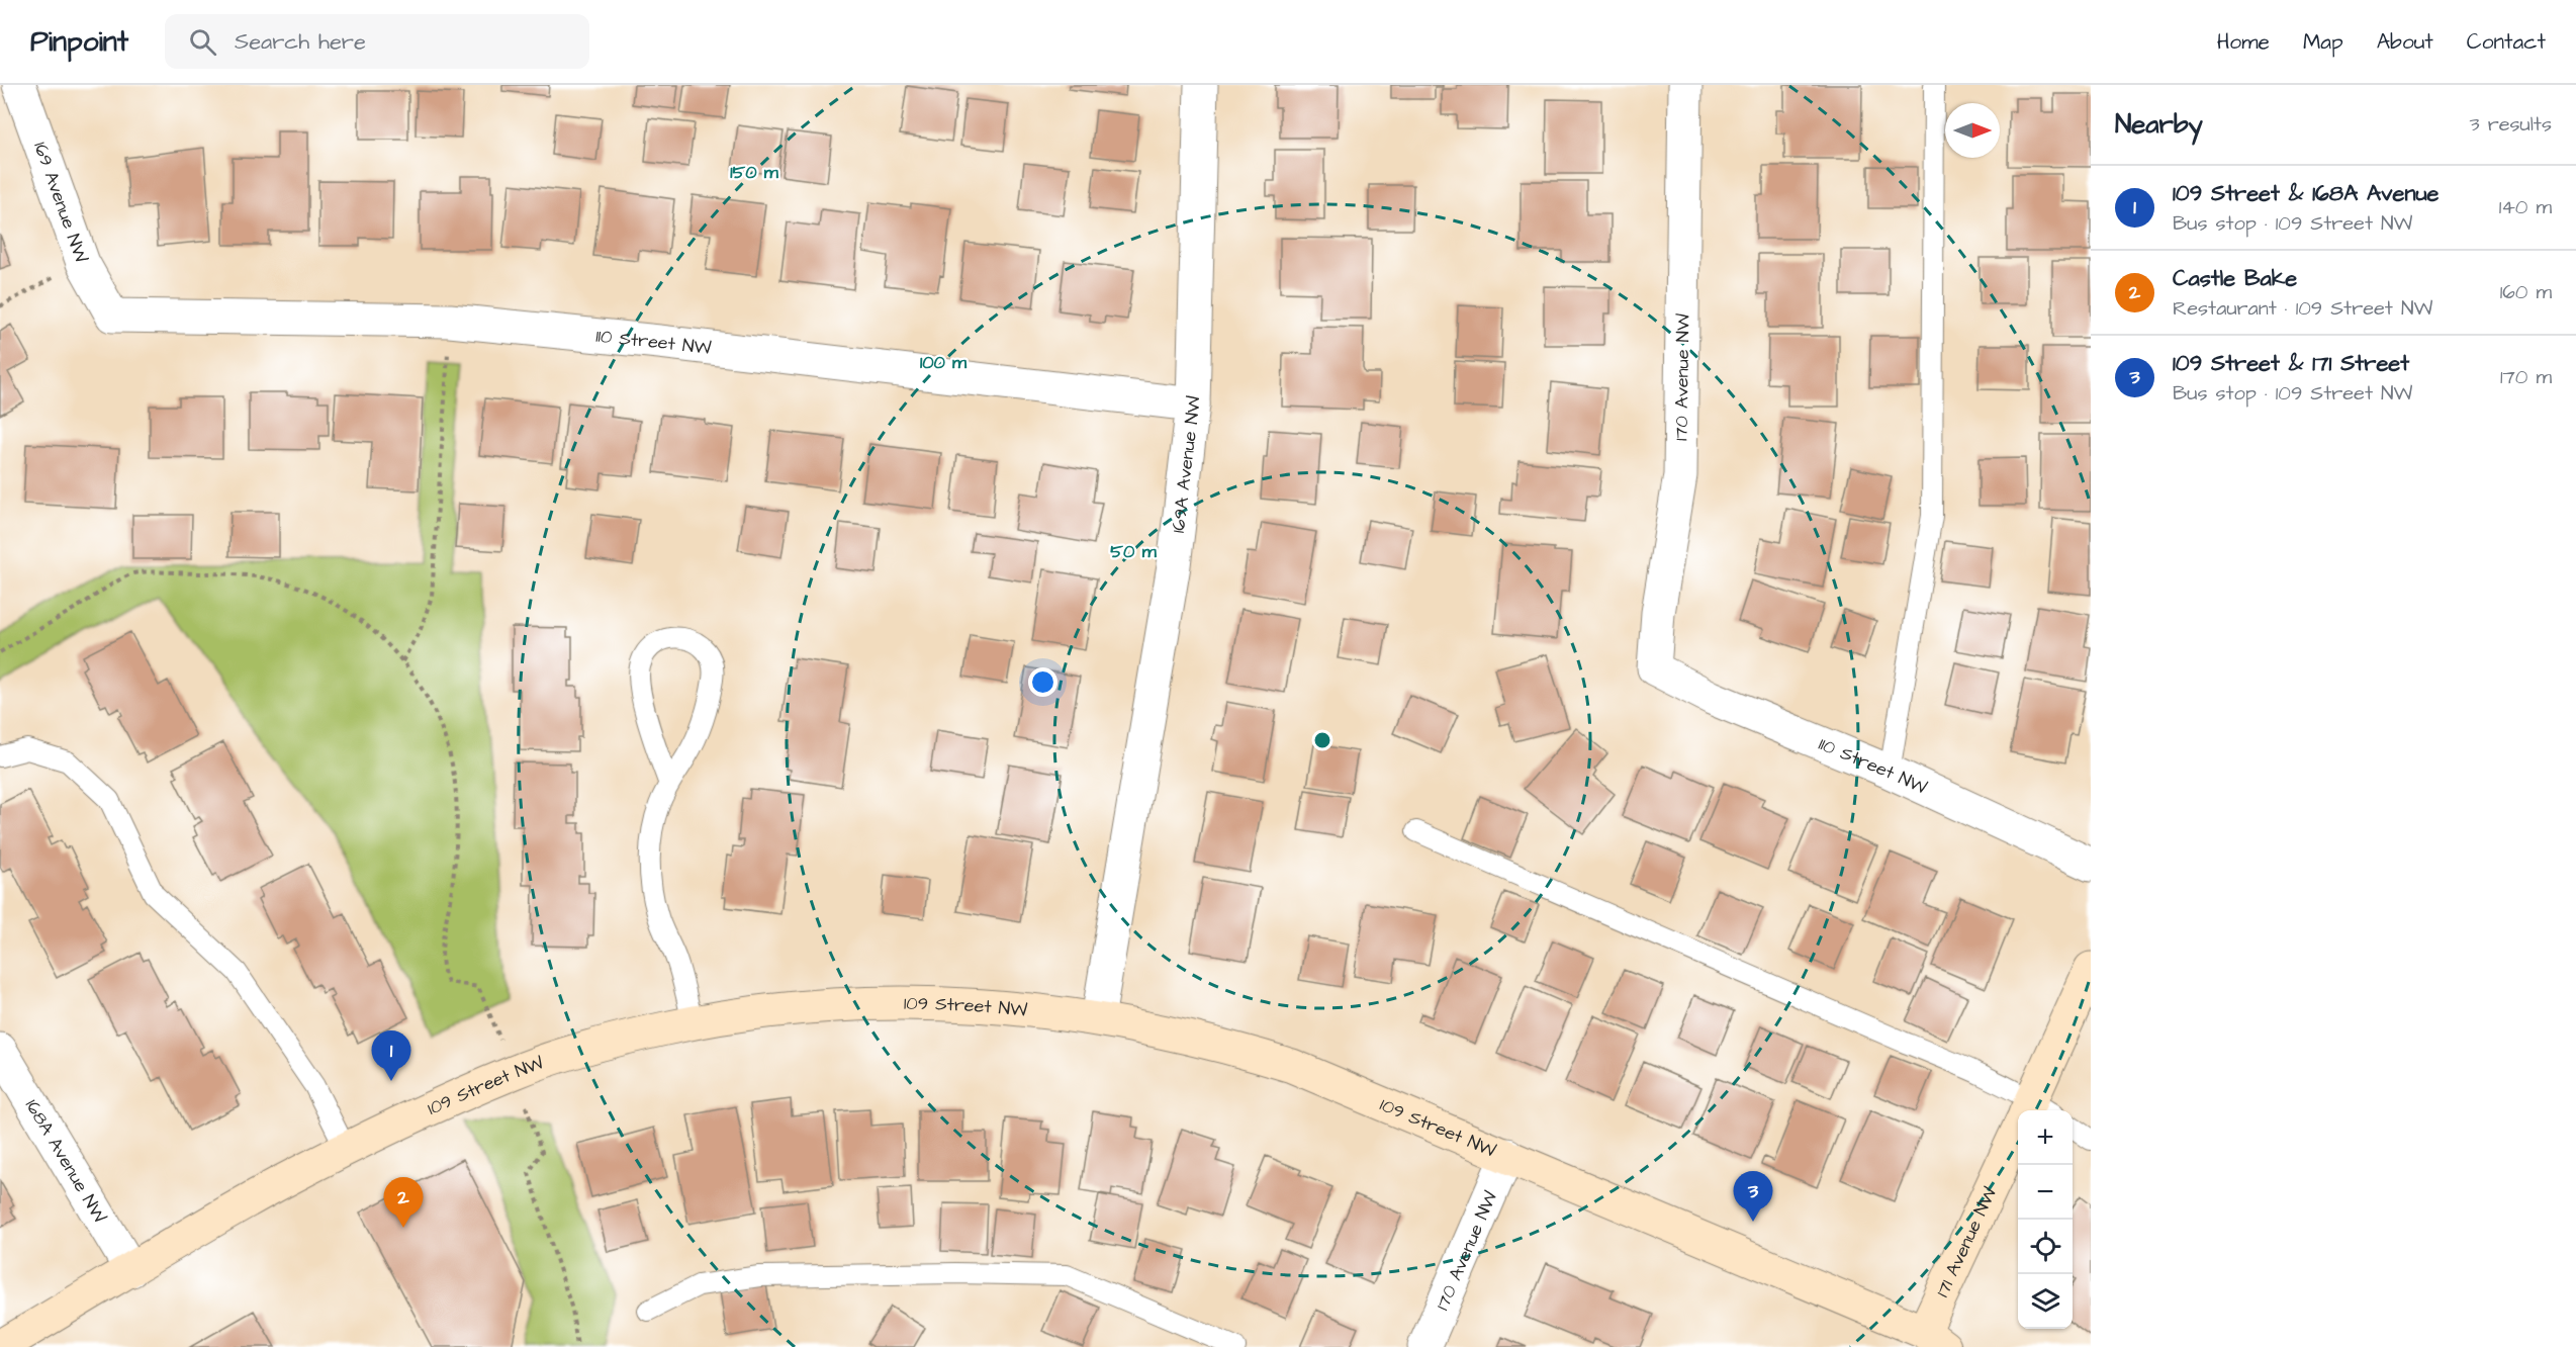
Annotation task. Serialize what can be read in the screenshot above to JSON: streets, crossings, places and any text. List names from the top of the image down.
{
  "streets": {
    "street": [
      "169 Avenue NW",
      "110 Street NW",
      "170 Avenue NW",
      "169A Avenue NW",
      "109 Street NW",
      "168A Avenue NW",
      "171 Avenue NW"
    ]
  },
  "crossings": [
    ["169 Avenue NW", "110 Street NW"],
    ["110 Street NW", "170 Avenue NW"],
    ["110 Street NW", "169A Avenue NW"],
    ["170 Avenue NW", "109 Street NW"],
    ["169A Avenue NW", "109 Street NW"],
    ["109 Street NW", "168A Avenue NW"],
    ["109 Street NW", "171 Avenue NW"]
  ],
  "north": "right",
  "page": {
    "header": "Pinpoint",
    "search": "Search here",
    "nav": [
      "Home",
      "Map",
      "About",
      "Contact"
    ],
    "heading": ["Nearby", "3 results"],
    "list": [
      {
        "mark": "1",
        "name": "109 Street & 168A Avenue",
        "note": "Bus stop · 109 Street NW",
        "value": "140 m"
      },
      {
        "mark": "2",
        "name": "Castle Bake",
        "note": "Restaurant · 109 Street NW",
        "value": "160 m"
      },
      {
        "mark": "3",
        "name": "109 Street & 171 Street",
        "note": "Bus stop · 109 Street NW",
        "value": "170 m"
      }
    ],
    "pins": ["1", "3", "2"],
    "map_buttons": ["+", "−"]
  },
  "rings": ["150 m", "100 m", "50 m"]
}
